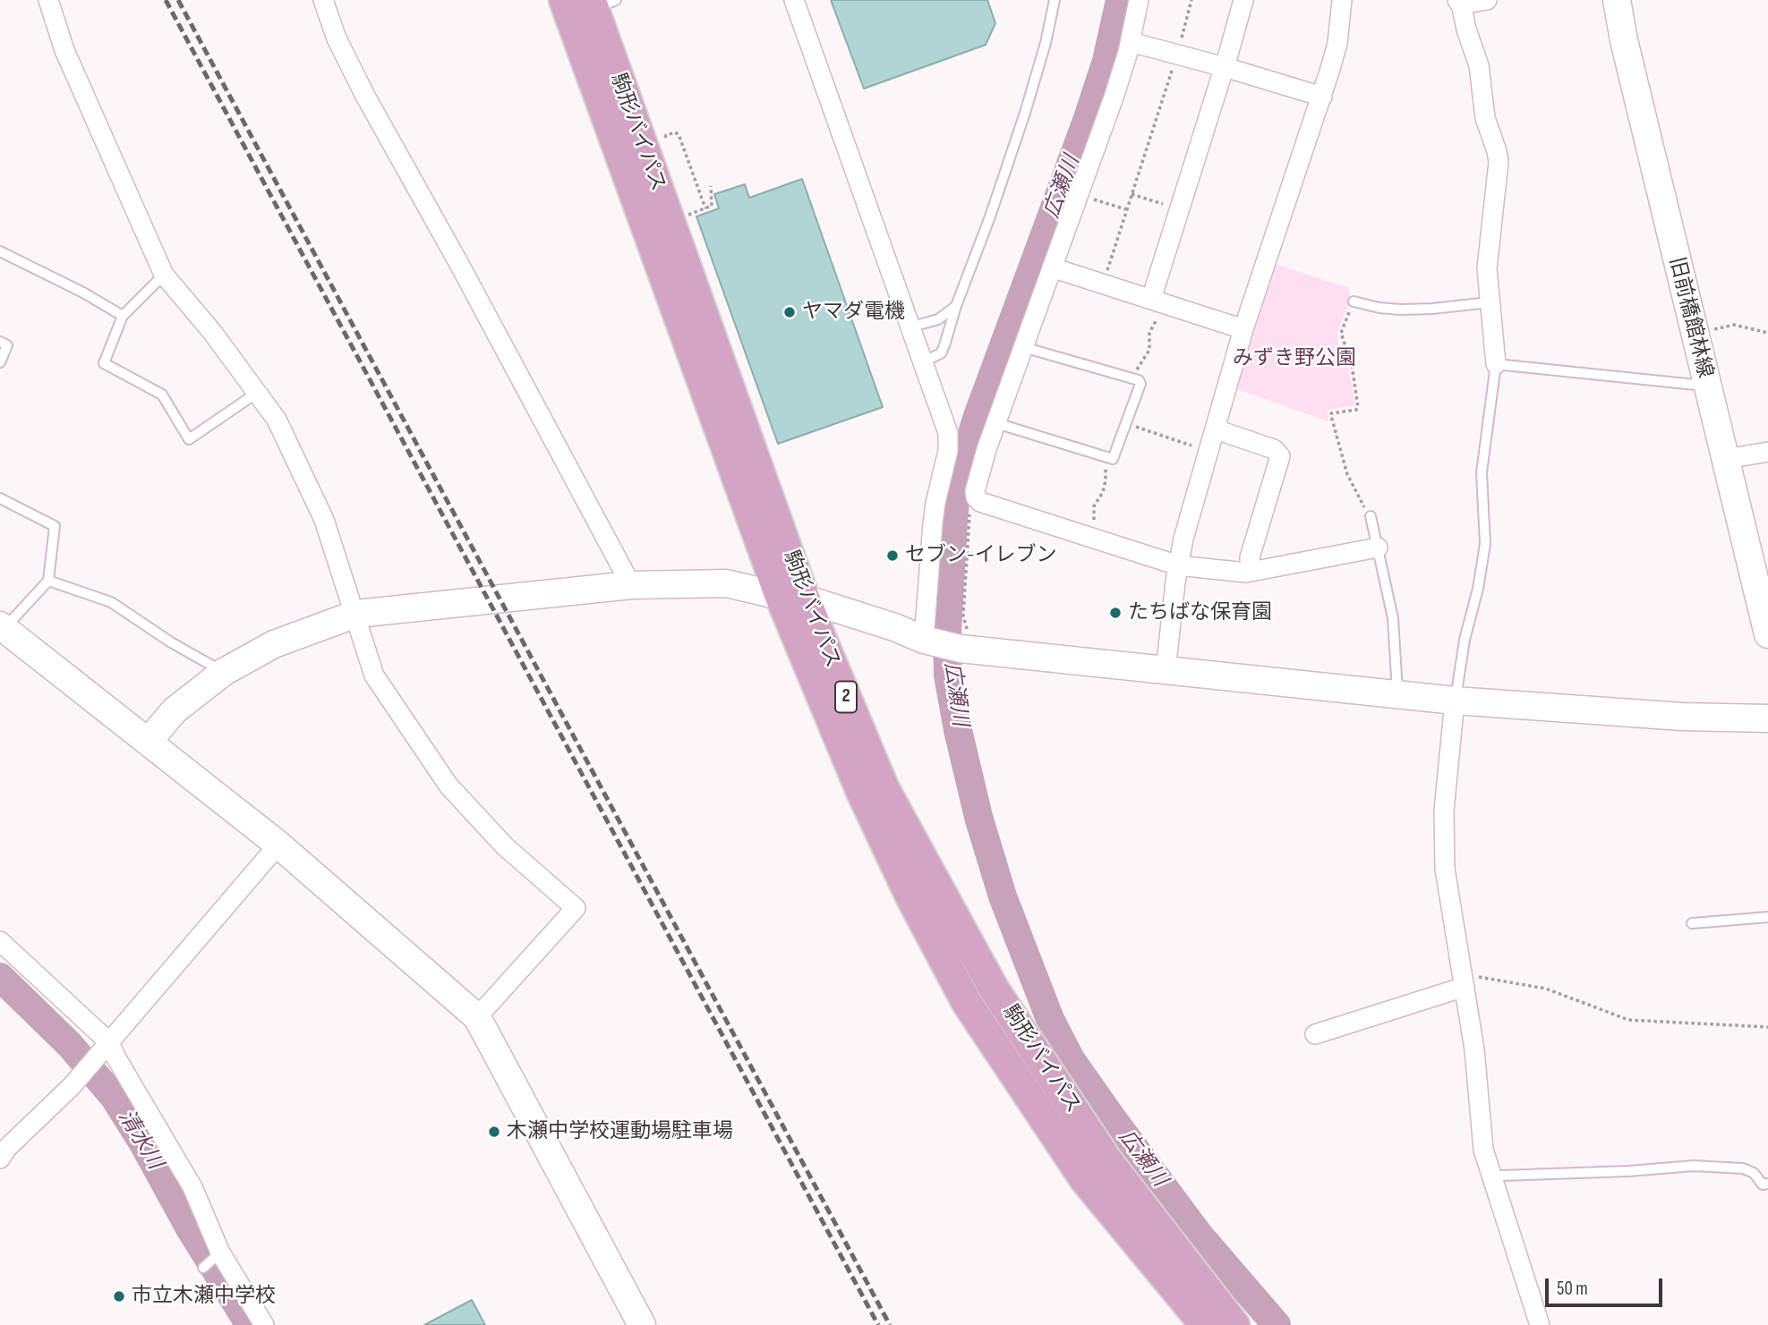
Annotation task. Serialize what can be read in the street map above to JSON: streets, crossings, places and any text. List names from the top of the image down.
{
  "streets": {
    "main road": ["駒形バイパス", "2"],
    "street": ["旧前橋館林線"]
  },
  "water": ["広瀬川", "清水川"],
  "parks": ["みずき野公園"],
  "places": [
    "ヤマダ電機",
    "セブン-イレブン",
    "たちばな保育園",
    "木瀬中学校運動場駐車場",
    "市立木瀬中学校"
  ],
  "scale_bar": "50 m"
}
